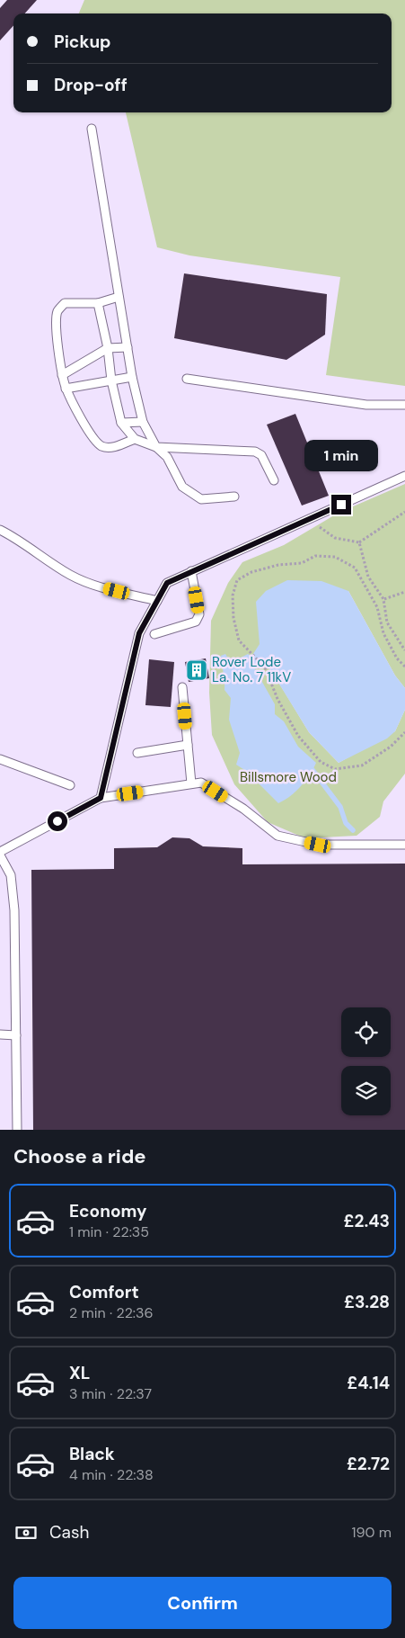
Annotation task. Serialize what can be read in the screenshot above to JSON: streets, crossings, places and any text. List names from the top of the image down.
{
  "parks": ["Billsmore Wood"],
  "places": {
    "building": ["Rover Lode La. No. 7 11kV"]
  },
  "page": {
    "banner": ["Pickup", "Drop-off"],
    "bubble": "1 min",
    "heading": "Choose a ride",
    "list": [
      {
        "name": "Economy",
        "note": "1 min · 22:35",
        "value": "£2.43"
      },
      {
        "name": "Comfort",
        "note": "2 min · 22:36",
        "value": "£3.28"
      },
      {
        "name": "XL",
        "note": "3 min · 22:37",
        "value": "£4.14"
      },
      {
        "name": "Black",
        "note": "4 min · 22:38",
        "value": "£2.72"
      }
    ],
    "pay": ["Cash", "190 m"],
    "buttons": "Confirm"
  }
}
